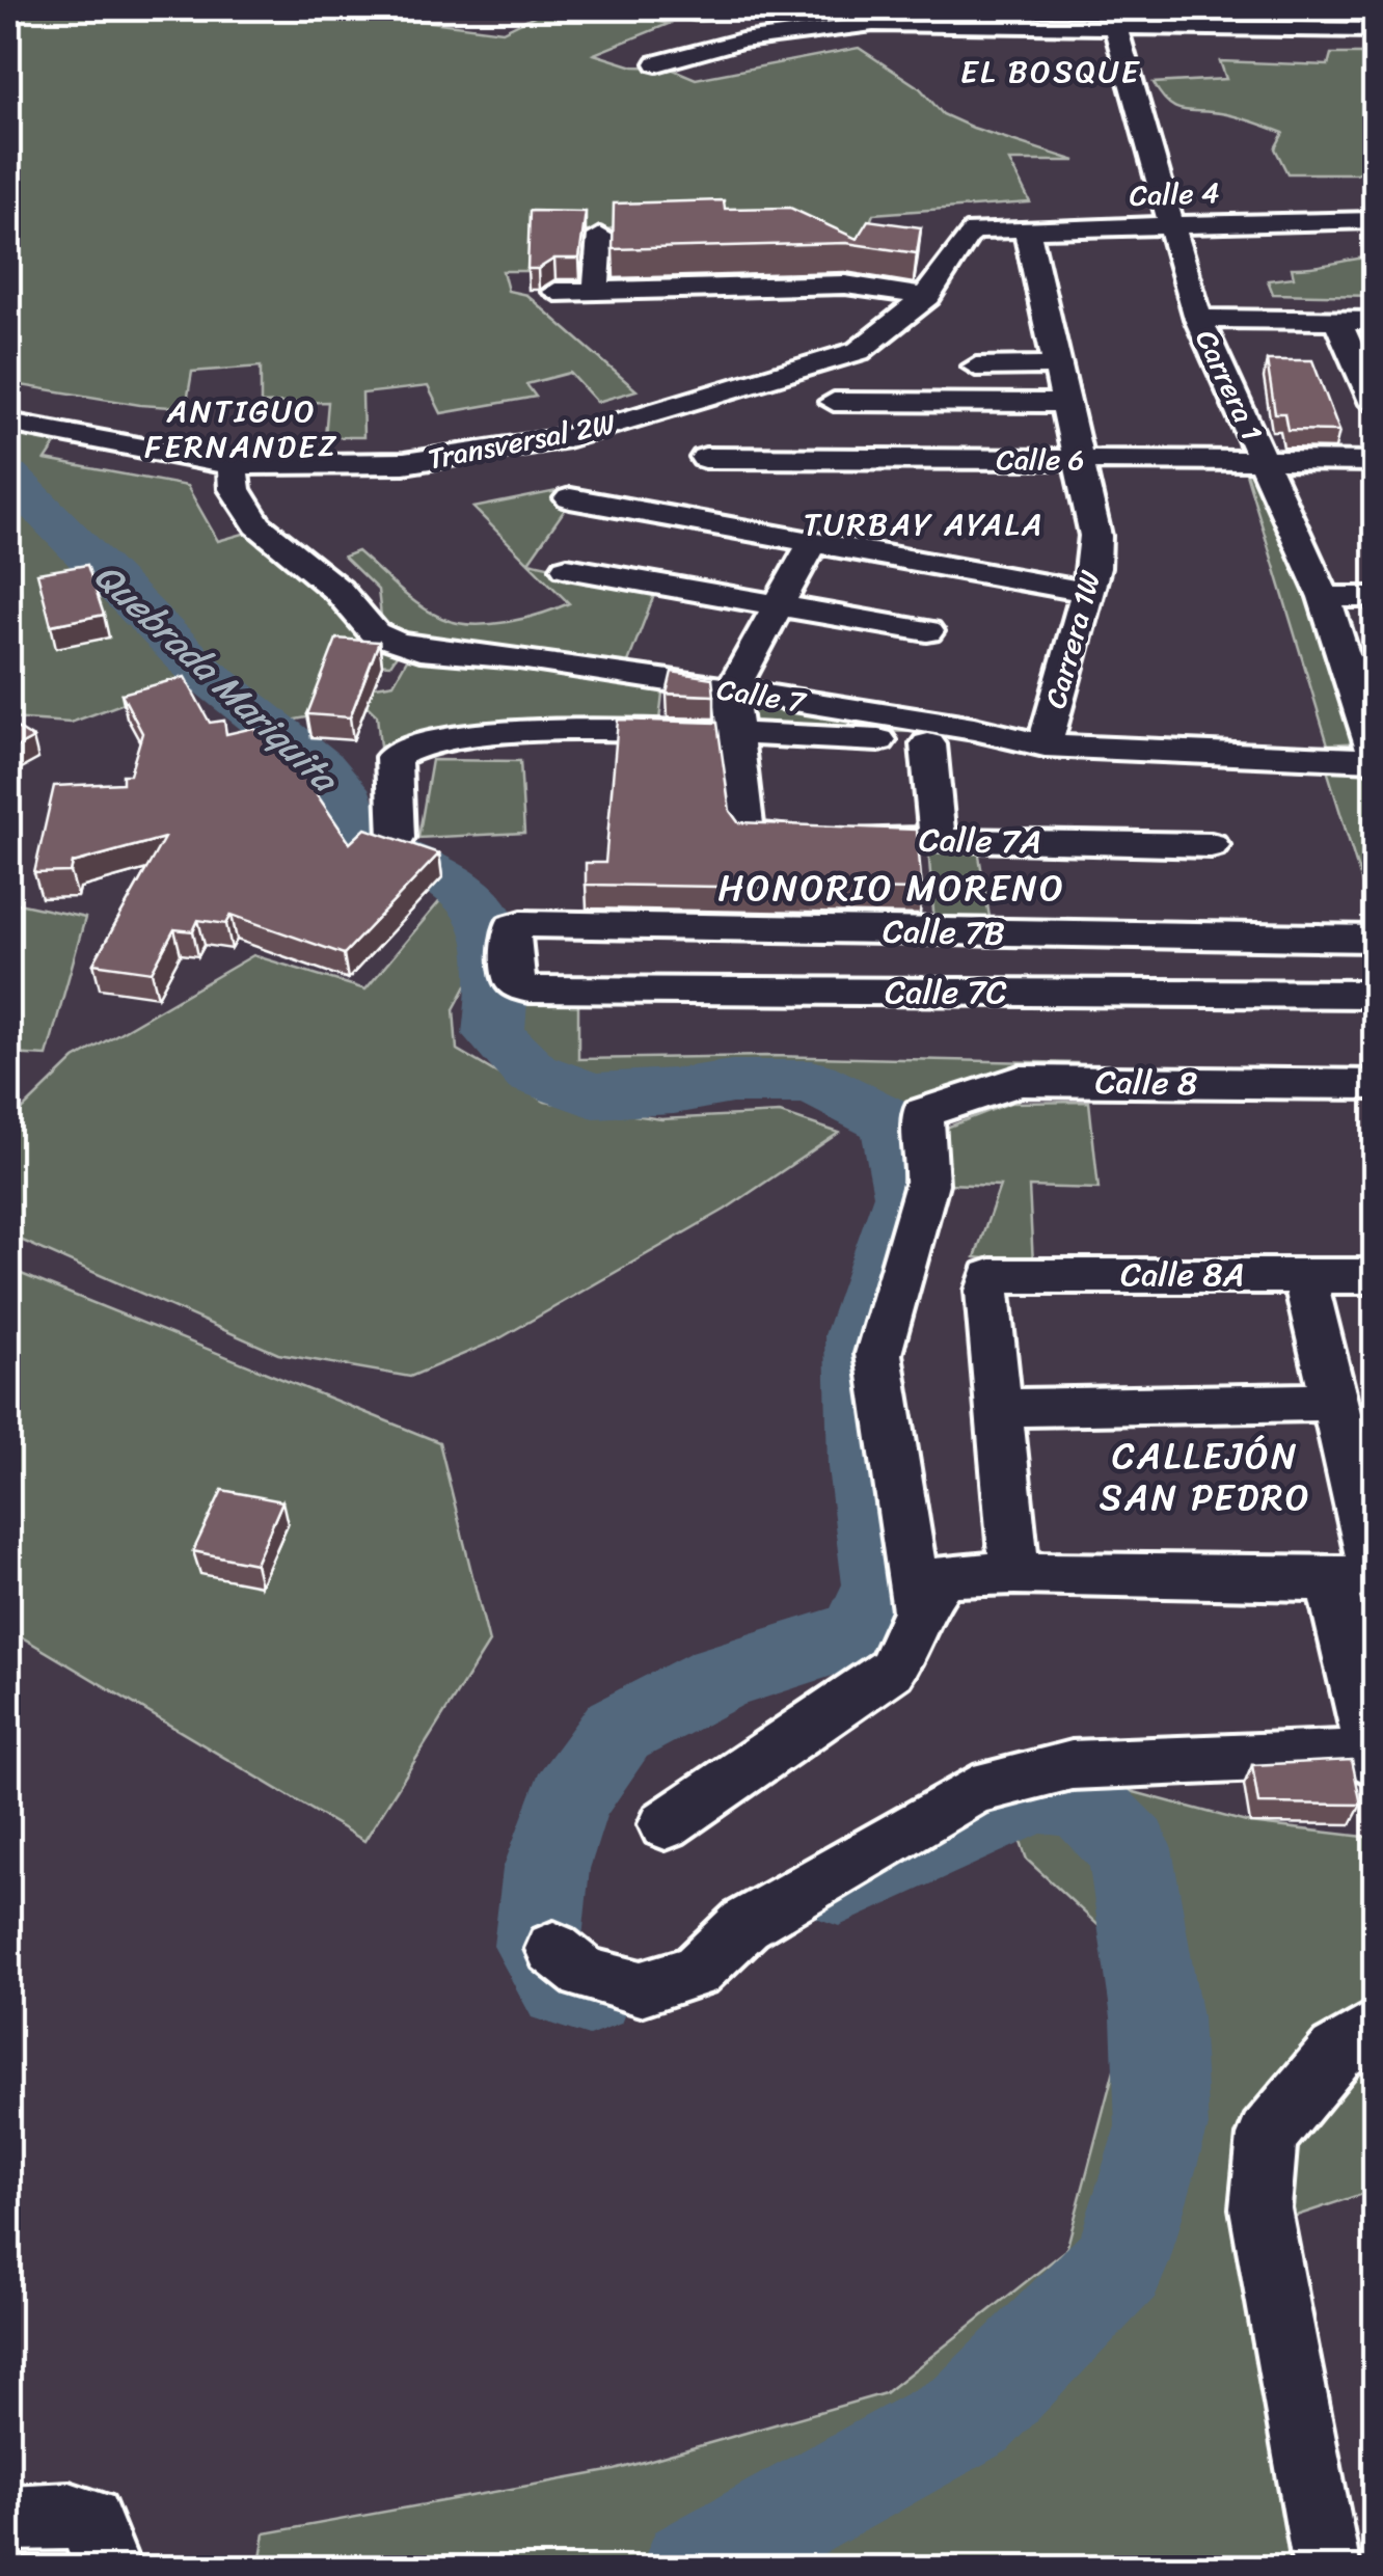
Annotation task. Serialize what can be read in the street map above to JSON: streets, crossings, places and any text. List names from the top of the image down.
{
  "streets": {
    "street": [
      "Calle 4",
      "Carrera 1",
      "Transversal 2W",
      "Calle 6",
      "Carrera 1W",
      "Calle 7",
      "Calle 7A",
      "Calle 7B",
      "Calle 7C",
      "Calle 8",
      "Calle 8A"
    ]
  },
  "crossings": [
    ["Calle 4", "Carrera 1"],
    ["Calle 4", "Transversal 2W"],
    ["Calle 4", "Carrera 1W"],
    ["Carrera 1", "Calle 6"],
    ["Carrera 1", "Calle 7"],
    ["Transversal 2W", "Calle 7"],
    ["Calle 6", "Carrera 1W"],
    ["Carrera 1W", "Calle 7"],
    ["Calle 7B", "Calle 7C"]
  ],
  "districts": [
    "EL BOSQUE",
    "ANTIGUO FERNANDEZ",
    "TURBAY AYALA",
    "HONORIO MORENO",
    "CALLEJÓN SAN PEDRO"
  ],
  "water": ["Quebrada Mariquita"]
}
